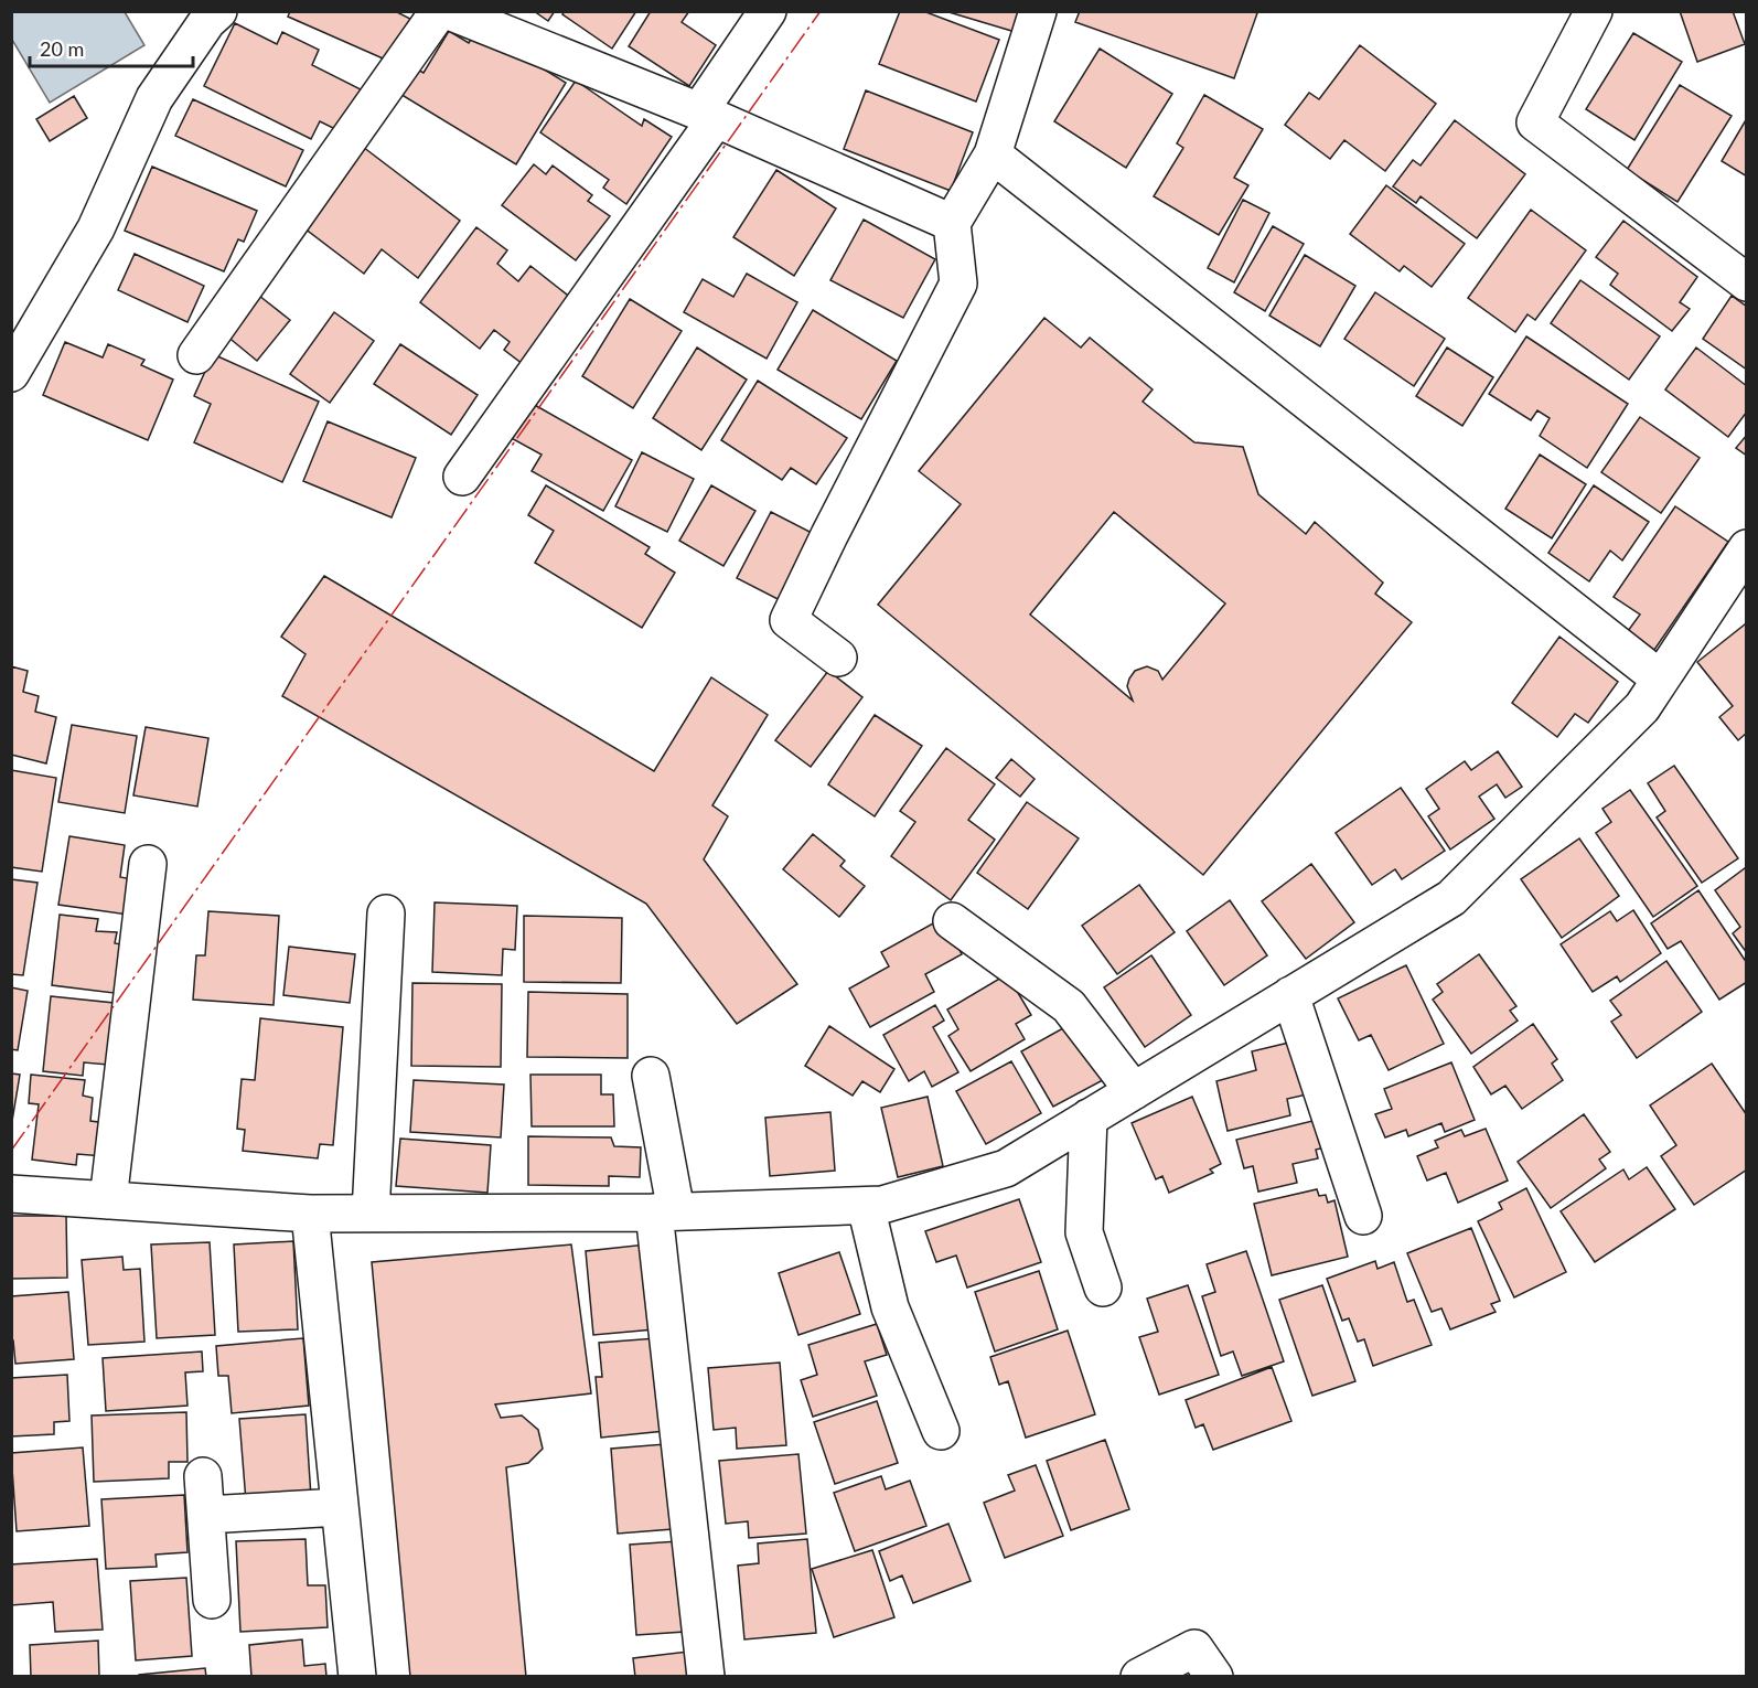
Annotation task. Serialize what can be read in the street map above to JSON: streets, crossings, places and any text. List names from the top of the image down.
{
  "scale_bar": "20 m"
}
